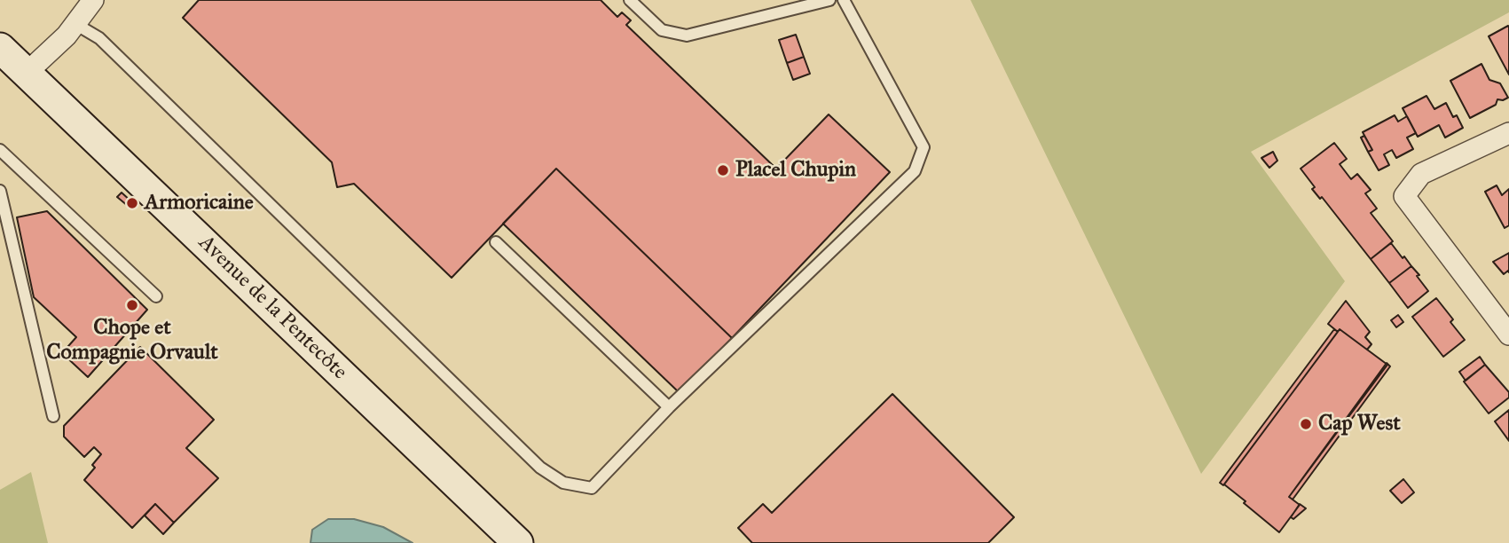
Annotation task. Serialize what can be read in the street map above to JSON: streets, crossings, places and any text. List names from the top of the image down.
{
  "streets": {
    "main road": ["Avenue de la Pentecôte"]
  },
  "places": [
    "Placel Chupin",
    "Armoricaine",
    "Chope et Compagnie Orvault",
    "Cap West"
  ]
}
